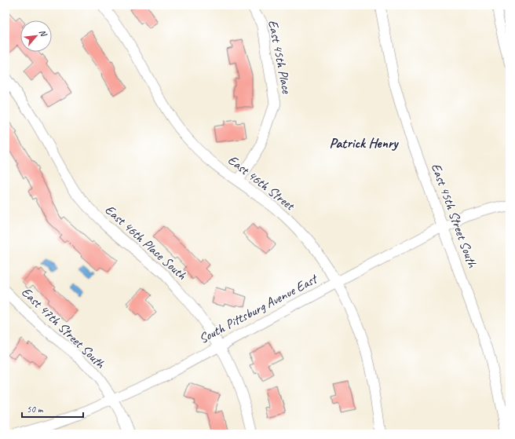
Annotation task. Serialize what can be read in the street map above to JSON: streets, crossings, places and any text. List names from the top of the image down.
{
  "streets": {
    "street": [
      "East 45th Place",
      "East 46th Street",
      "East 45th Street South",
      "East 46th Place South",
      "South Pittsburg Avenue East",
      "East 47th Street South"
    ]
  },
  "crossings": [
    ["East 45th Place", "East 46th Street"],
    ["East 46th Street", "South Pittsburg Avenue East"],
    ["East 45th Street South", "South Pittsburg Avenue East"],
    ["East 46th Place South", "South Pittsburg Avenue East"],
    ["South Pittsburg Avenue East", "East 47th Street South"]
  ],
  "districts": ["Patrick Henry"],
  "scale_bar": "50 m",
  "north": "top right"
}
